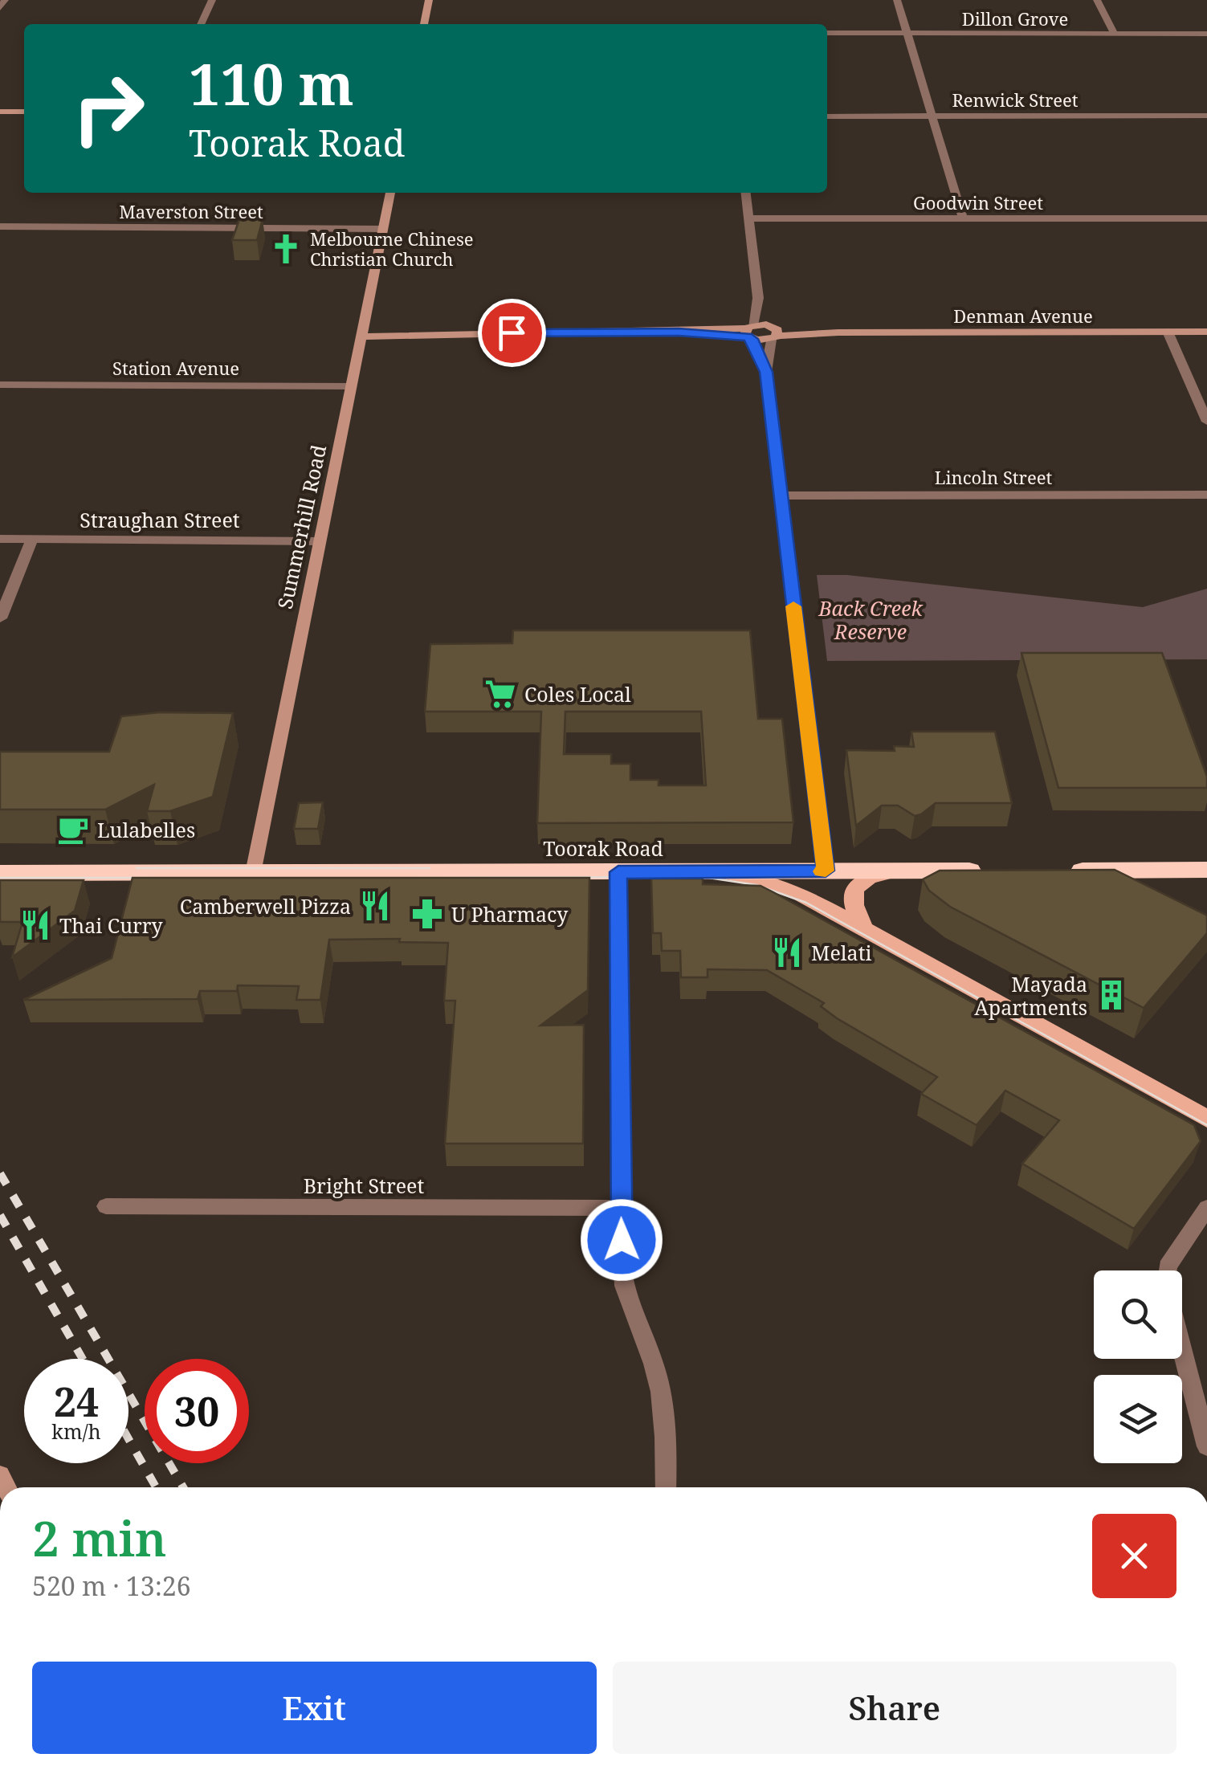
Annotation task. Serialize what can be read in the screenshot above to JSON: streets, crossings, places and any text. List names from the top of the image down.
{
  "streets": {
    "highway": ["Toorak Road"],
    "main road": ["Denman Avenue", "Summerhill Road"],
    "street": [
      "Dillon Grove",
      "Renwick Street",
      "Goodwin Street",
      "Maverston Street",
      "Station Avenue",
      "Lincoln Street",
      "Straughan Street",
      "Bright Street"
    ]
  },
  "crossings": [
    ["Maverston Street", "Summerhill Road"],
    ["Station Avenue", "Summerhill Road"],
    ["Straughan Street", "Summerhill Road"],
    ["Summerhill Road", "Toorak Road"]
  ],
  "parks": ["Back Creek Reserve"],
  "places": {
    "church": ["Melbourne Chinese Christian Church"],
    "supermarket": ["Coles Local"],
    "cafe": ["Lulabelles"],
    "restaurant": ["Camberwell Pizza", "Thai Curry", "Melati"],
    "pharmacy": ["U Pharmacy"],
    "building": ["Mayada Apartments"]
  },
  "page": {
    "turn": ["110 m", "Toorak Road"],
    "speed": "24 km/h",
    "limit": "30",
    "heading": ["2 min", "520 m · 13:26"],
    "buttons": ["Exit", "Share"]
  }
}
